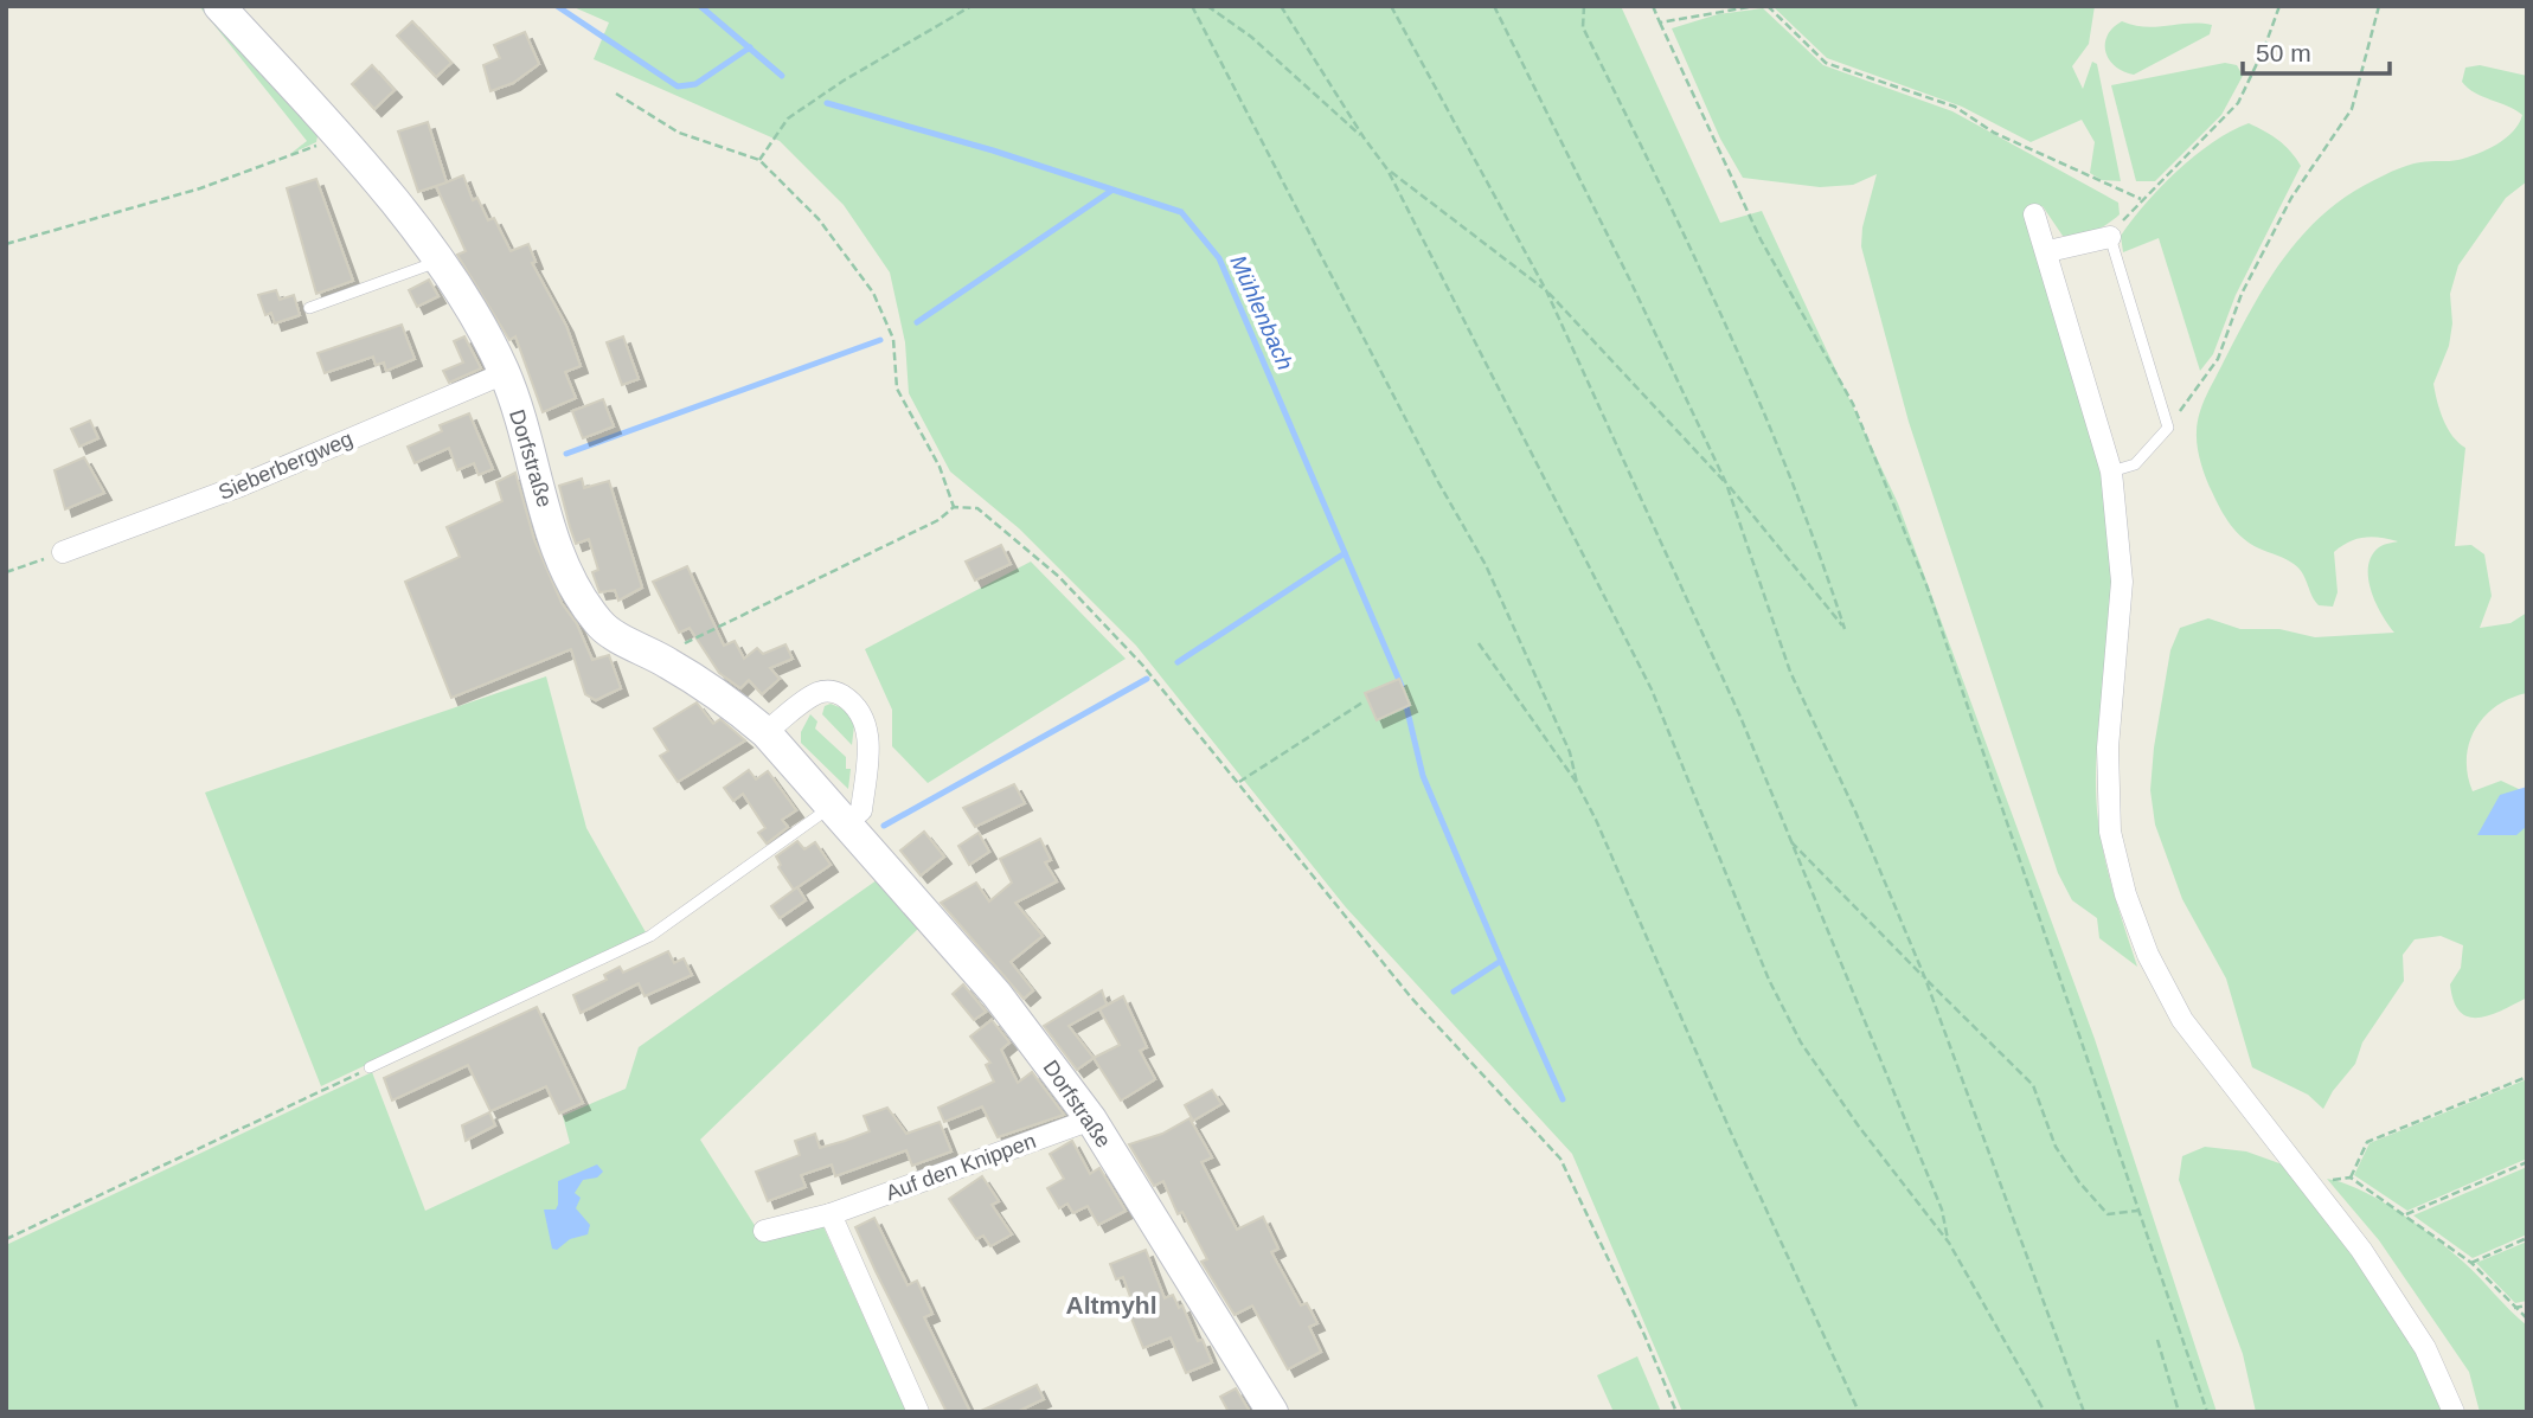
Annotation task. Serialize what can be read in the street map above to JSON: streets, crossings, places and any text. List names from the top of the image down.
{
  "streets": {
    "main road": ["Dorfstraße"],
    "street": ["Sieberbergweg", "Auf den Knippen"]
  },
  "crossings": [
    ["Dorfstraße", "Sieberbergweg"],
    ["Dorfstraße", "Auf den Knippen"]
  ],
  "districts": ["Altmyhl"],
  "water": ["Mühlenbach"],
  "scale_bar": "50 m"
}
